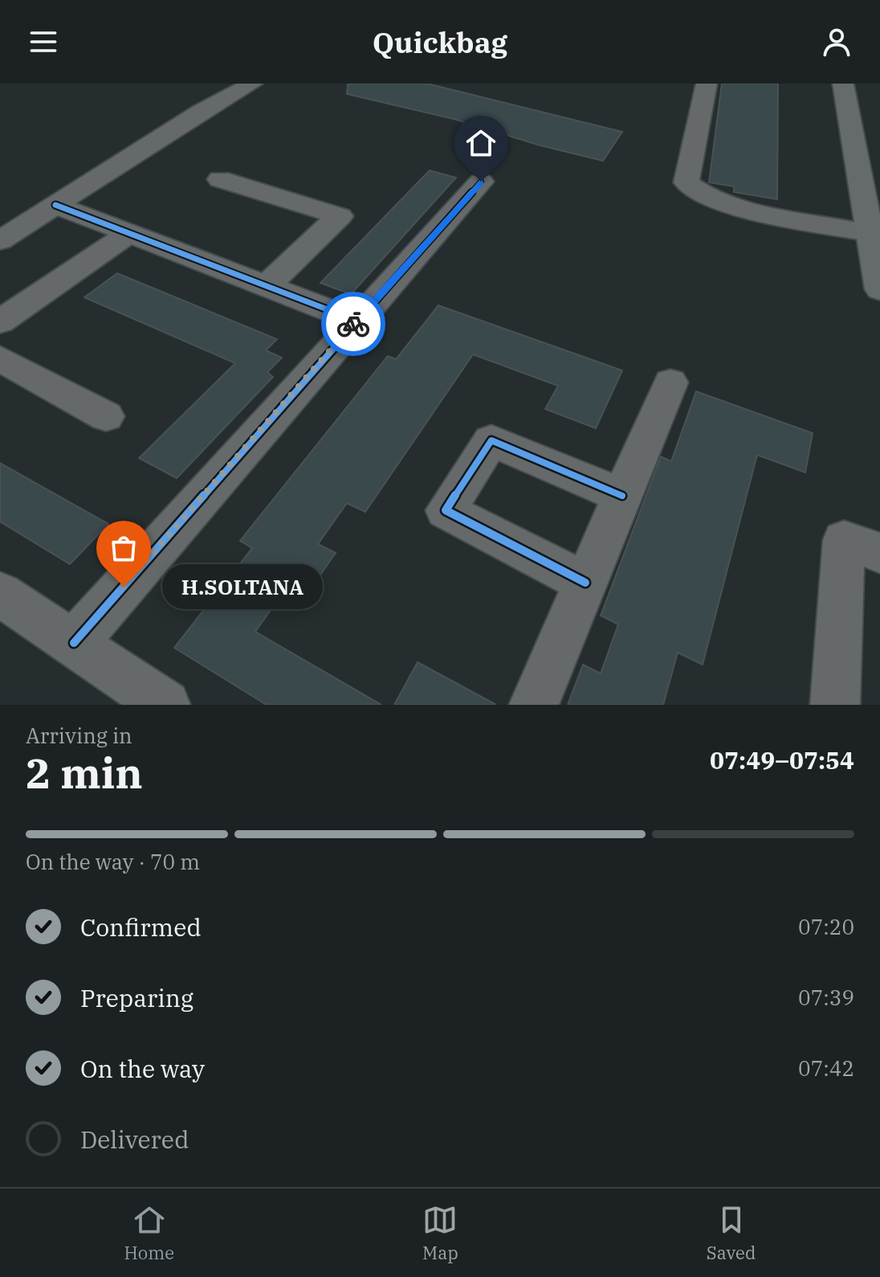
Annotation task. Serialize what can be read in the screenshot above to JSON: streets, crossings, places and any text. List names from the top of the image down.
{
  "places": ["H.SOLTANA"],
  "page": {
    "header": "Quickbag",
    "bubble": "H.SOLTANA",
    "heading": ["2 min", "Arriving in", "07:49–07:54"],
    "bar": "On the way · 70 m",
    "list": [
      ["Confirmed", "07:20"],
      ["Preparing", "07:39"],
      ["On the way", "07:42"],
      "Delivered"
    ],
    "tabs": ["Home", "Map", "Saved"]
  }
}
